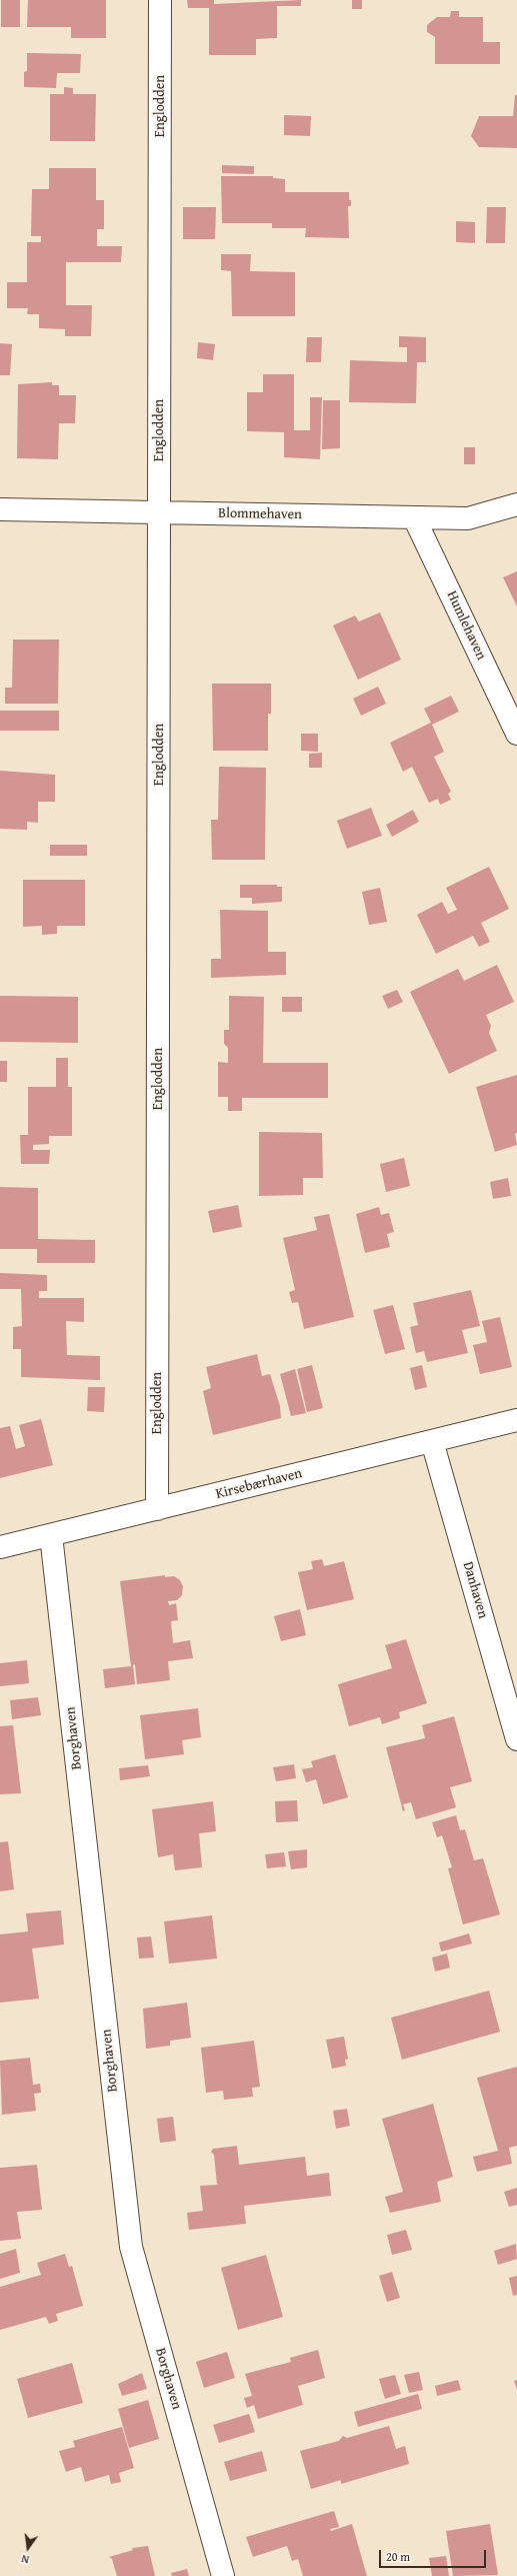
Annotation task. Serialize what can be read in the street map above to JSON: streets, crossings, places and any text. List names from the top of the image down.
{
  "streets": {
    "street": [
      "Englodden",
      "Blommehaven",
      "Humlehaven",
      "Kirsebærhaven",
      "Danhaven",
      "Borghaven"
    ]
  },
  "crossings": [
    ["Englodden", "Blommehaven"],
    ["Englodden", "Kirsebærhaven"],
    ["Blommehaven", "Humlehaven"],
    ["Kirsebærhaven", "Danhaven"],
    ["Kirsebærhaven", "Borghaven"]
  ],
  "scale_bar": "20 m",
  "north": "bottom"
}
